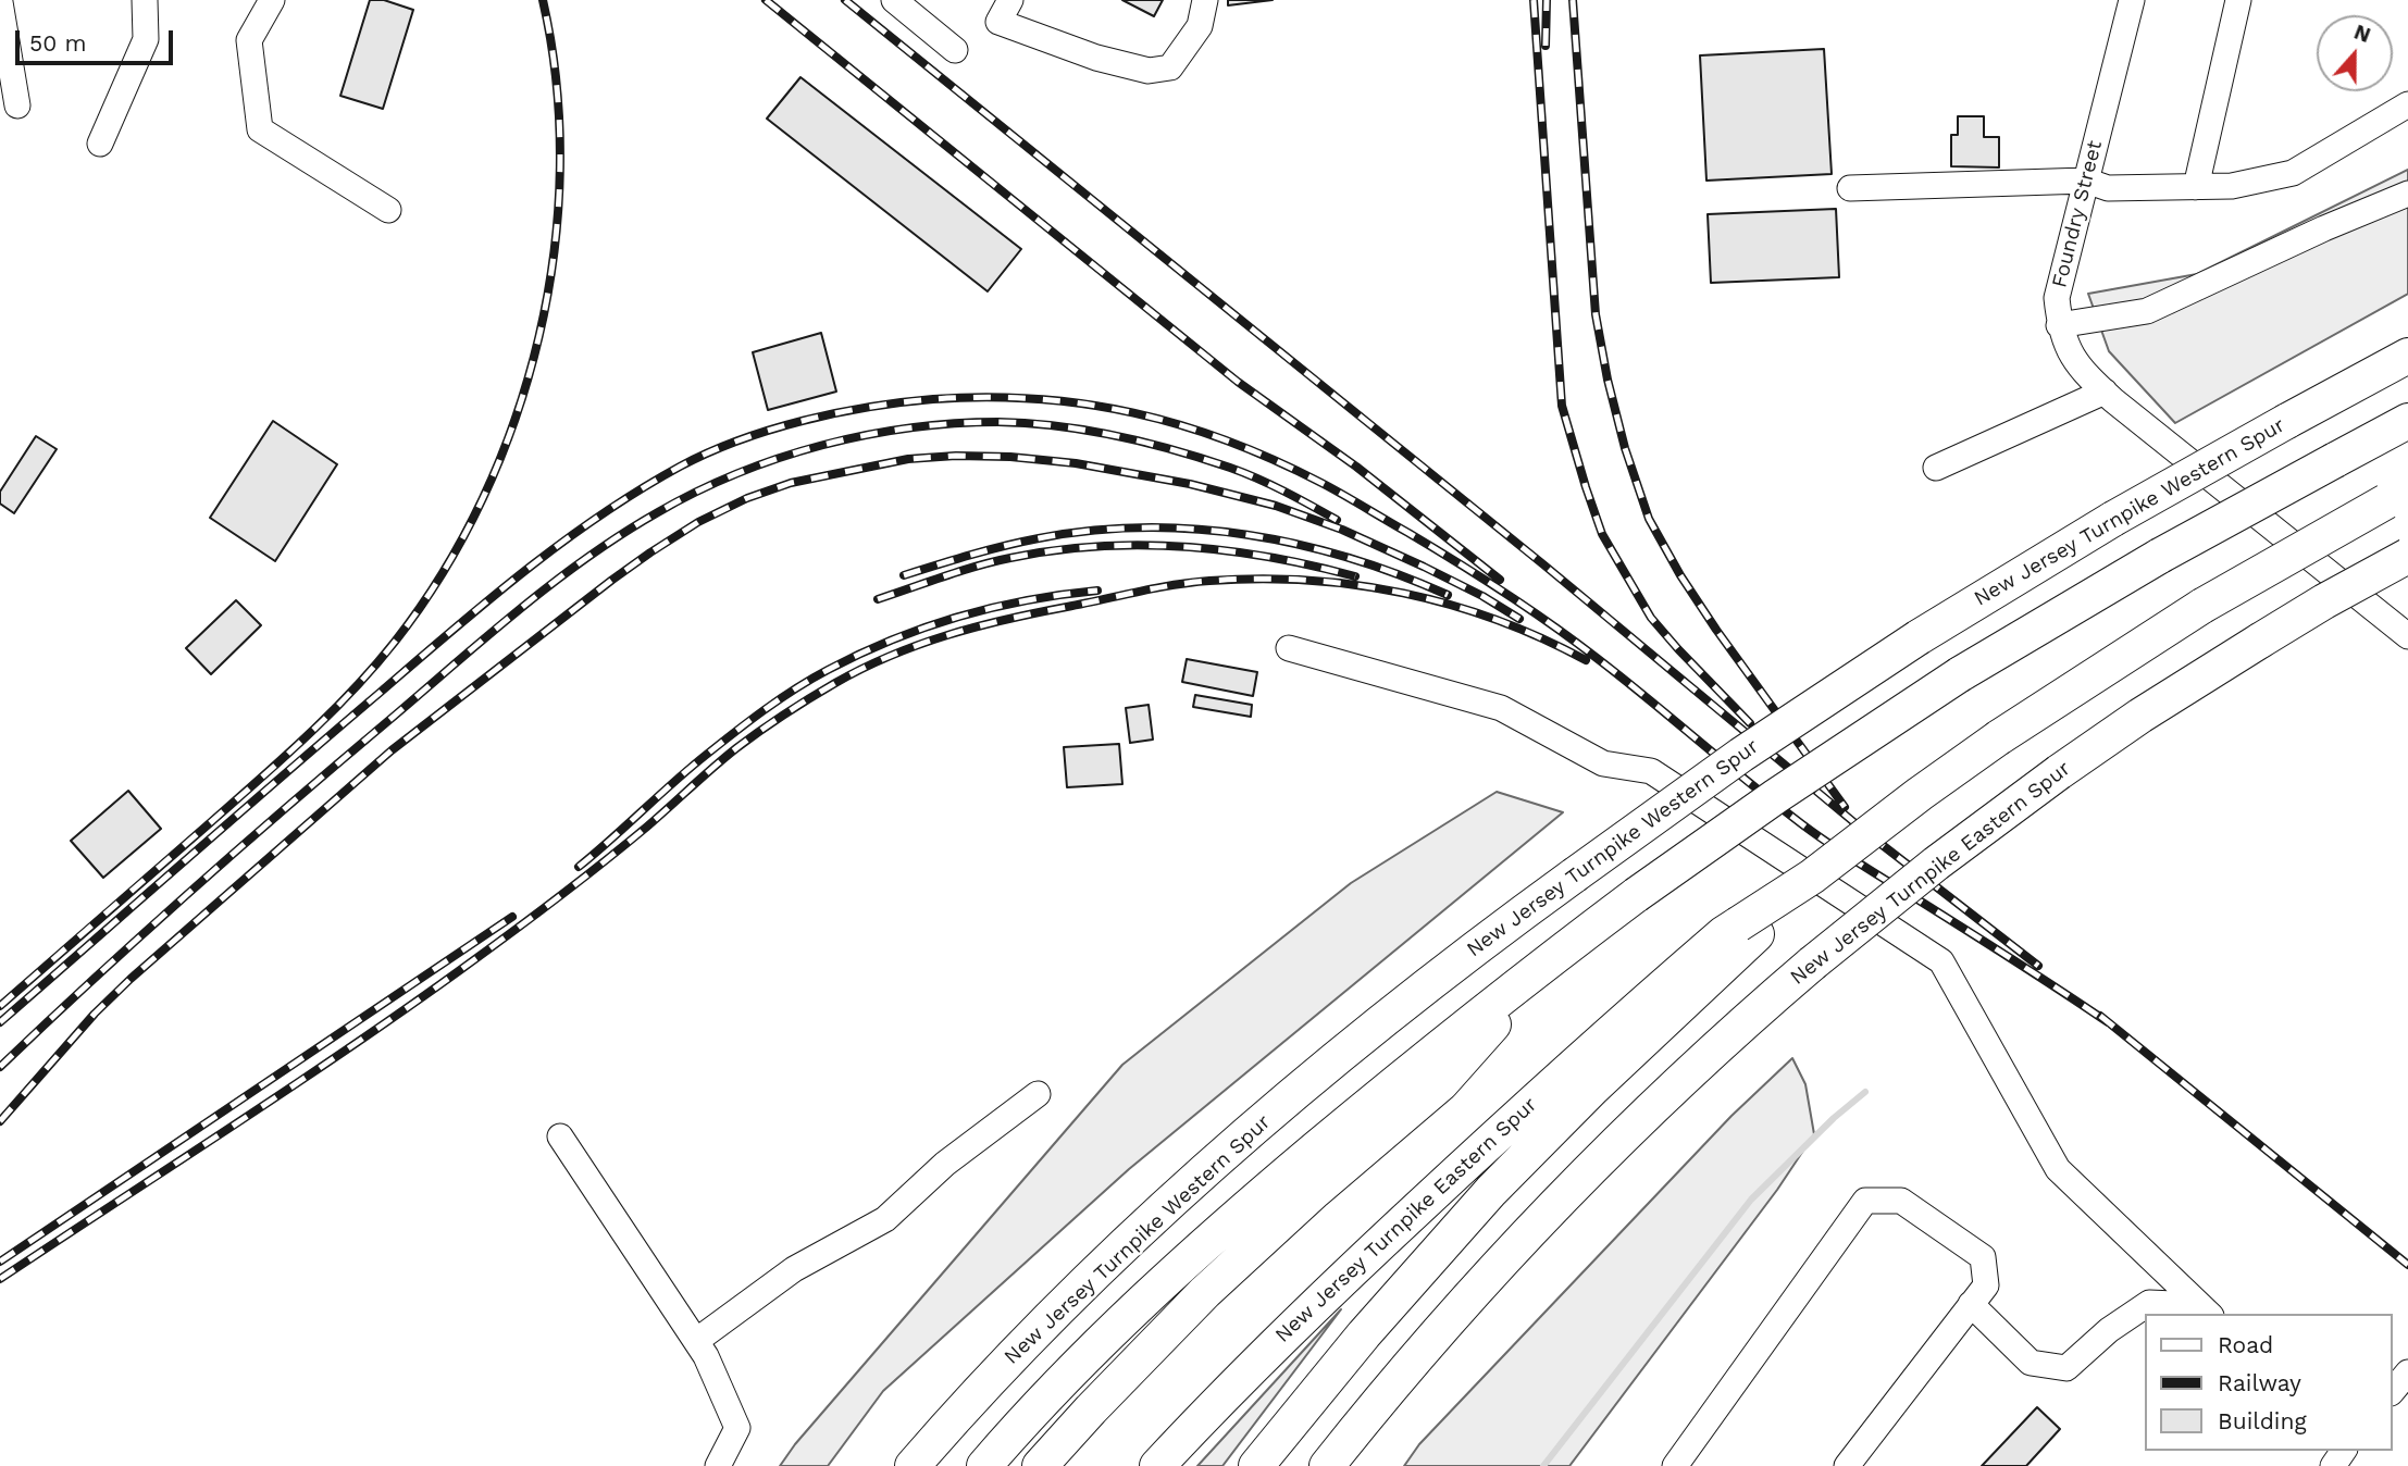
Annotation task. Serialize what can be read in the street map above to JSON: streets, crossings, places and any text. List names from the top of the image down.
{
  "streets": {
    "highway": ["New Jersey Turnpike Western Spur", "New Jersey Turnpike Eastern Spur"],
    "street": ["Foundry Street"]
  },
  "legend": ["Road", "Railway", "Building"],
  "scale_bar": "50 m",
  "north": "top"
}
